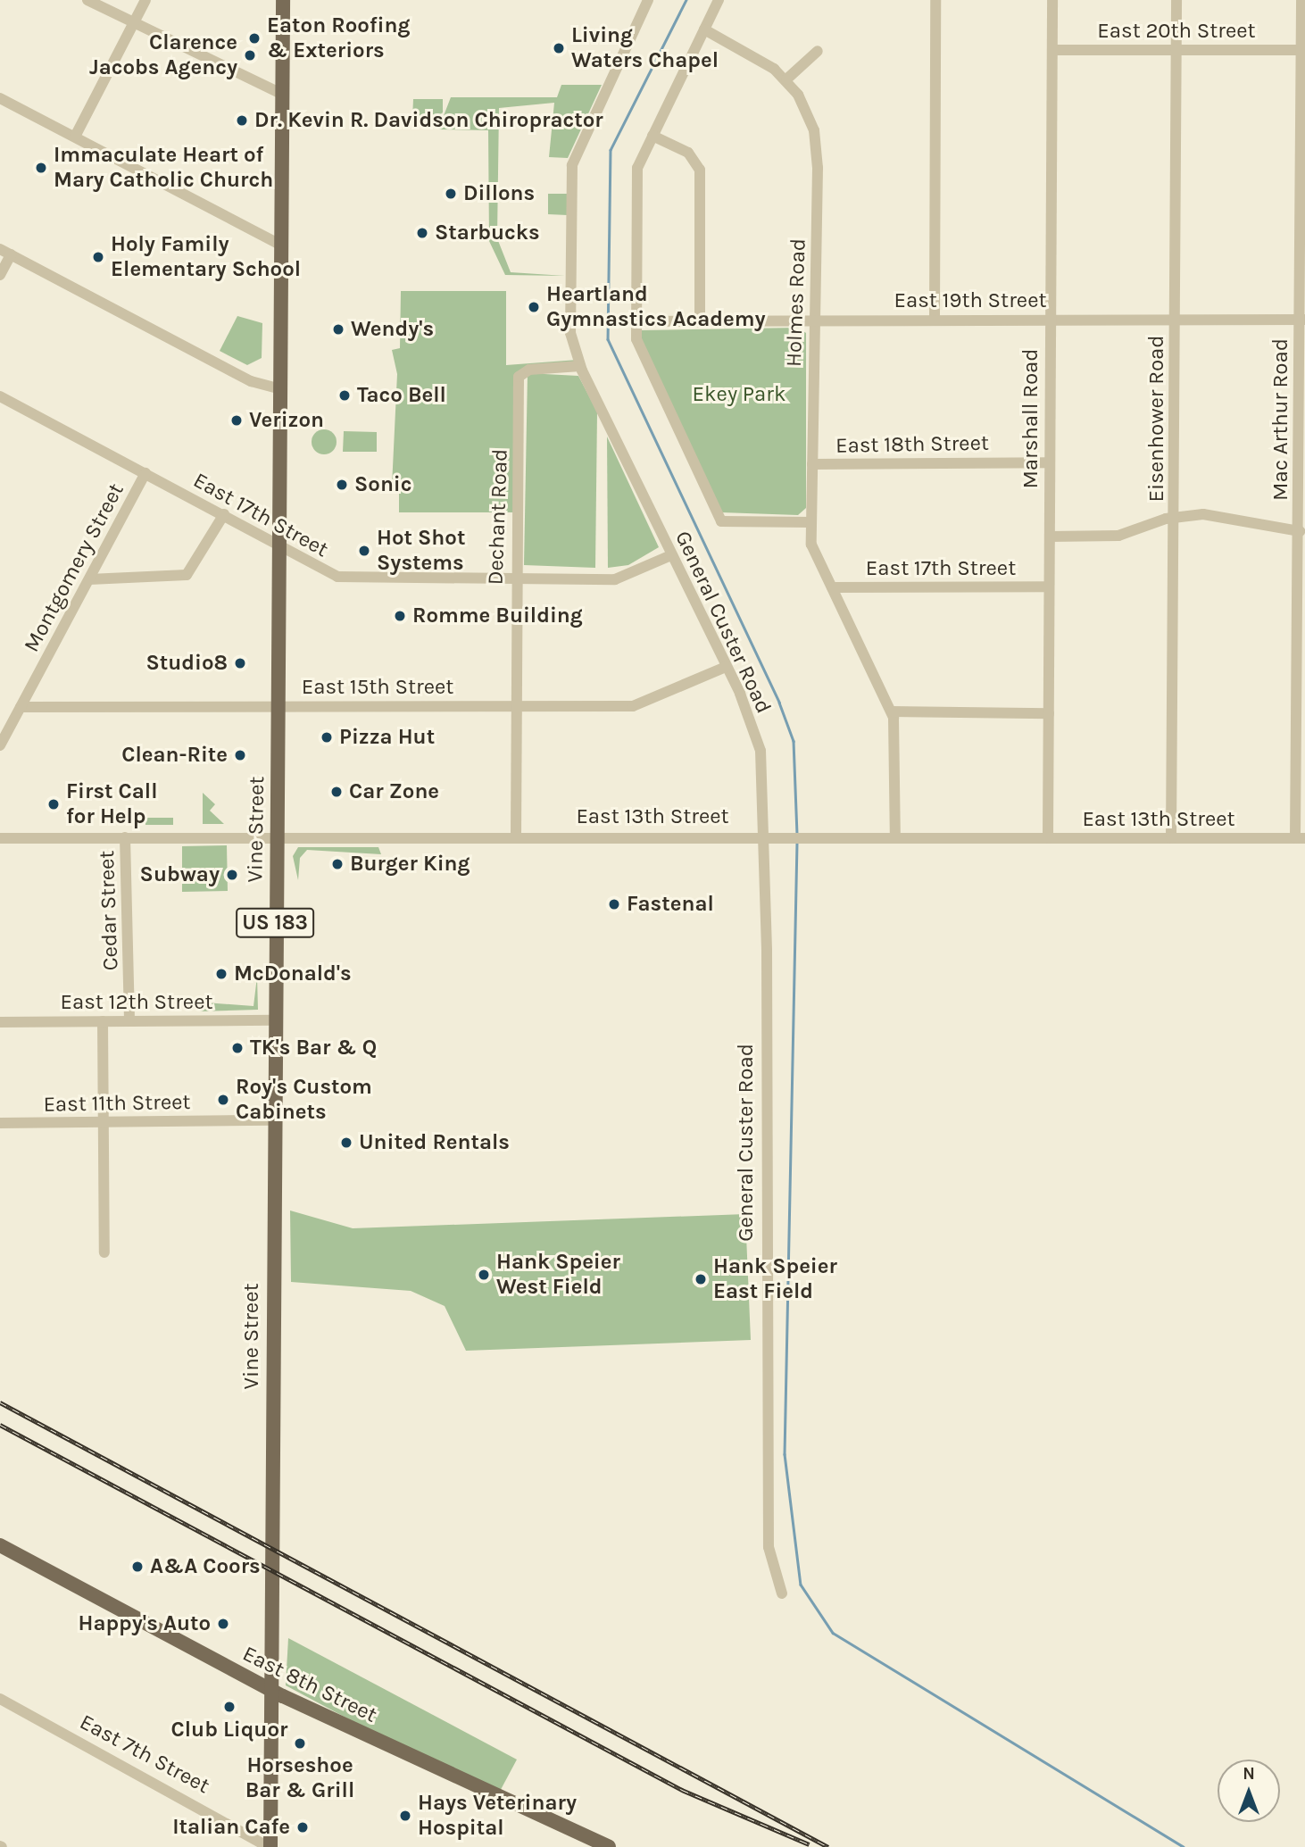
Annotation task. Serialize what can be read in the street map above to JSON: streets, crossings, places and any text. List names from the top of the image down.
{
  "streets": {
    "main road": ["Vine Street", "US 183", "East 8th Street"],
    "street": [
      "East 20th Street",
      "East 19th Street",
      "Holmes Road",
      "Marshall Road",
      "Eisenhower Road",
      "Mac Arthur Road",
      "East 18th Street",
      "East 17th Street",
      "Dechant Road",
      "Montgomery Street",
      "General Custer Road",
      "East 15th Street",
      "East 13th Street",
      "Cedar Street",
      "East 12th Street",
      "East 11th Street",
      "East 7th Street"
    ]
  },
  "crossings": [
    ["East 20th Street", "Marshall Road"],
    ["East 20th Street", "Eisenhower Road"],
    ["East 20th Street", "Mac Arthur Road"],
    ["East 19th Street", "Holmes Road"],
    ["East 19th Street", "Marshall Road"],
    ["East 19th Street", "Eisenhower Road"],
    ["East 19th Street", "Mac Arthur Road"],
    ["East 19th Street", "General Custer Road"],
    ["Holmes Road", "East 18th Street"],
    ["Holmes Road", "East 17th Street"],
    ["Holmes Road", "General Custer Road"],
    ["Holmes Road", "East 13th Street"],
    ["Marshall Road", "East 18th Street"],
    ["Marshall Road", "East 17th Street"],
    ["Marshall Road", "East 13th Street"],
    ["Eisenhower Road", "East 13th Street"],
    ["Mac Arthur Road", "East 13th Street"],
    ["East 17th Street", "Dechant Road"],
    ["East 17th Street", "Montgomery Street"],
    ["East 17th Street", "General Custer Road"],
    ["East 17th Street", "Vine Street"],
    ["Dechant Road", "General Custer Road"],
    ["Dechant Road", "East 15th Street"],
    ["Dechant Road", "East 13th Street"],
    ["Montgomery Street", "East 15th Street"],
    ["General Custer Road", "East 15th Street"],
    ["General Custer Road", "East 13th Street"],
    ["East 15th Street", "Vine Street"],
    ["East 13th Street", "Vine Street"],
    ["East 13th Street", "Cedar Street"],
    ["Vine Street", "East 12th Street"],
    ["Vine Street", "East 11th Street"],
    ["Vine Street", "East 8th Street"],
    ["Vine Street", "East 7th Street"],
    ["Cedar Street", "East 12th Street"]
  ],
  "parks": ["Ekey Park"],
  "places": [
    "Eaton Roofing & Exteriors",
    "Living Waters Chapel",
    "Clarence Jacobs Agency",
    "Dr. Kevin R. Davidson Chiropractor",
    "Immaculate Heart of Mary Catholic Church",
    "Dillons",
    "Starbucks",
    "Holy Family Elementary School",
    "Heartland Gymnastics Academy",
    "Wendy's",
    "Taco Bell",
    "Verizon",
    "Sonic",
    "Hot Shot Systems",
    "Romme Building",
    "Studio8",
    "Pizza Hut",
    "Clean-Rite",
    "Car Zone",
    "First Call for Help",
    "Burger King",
    "Subway",
    "Fastenal",
    "McDonald's",
    "TK's Bar & Q",
    "Roy's Custom Cabinets",
    "United Rentals",
    "Hank Speier West Field",
    "Hank Speier East Field",
    "A&A Coors",
    "Happy's Auto",
    "Club Liquor",
    "Horseshoe Bar & Grill",
    "Hays Veterinary Hospital",
    "Italian Cafe"
  ],
  "north": "top"
}
